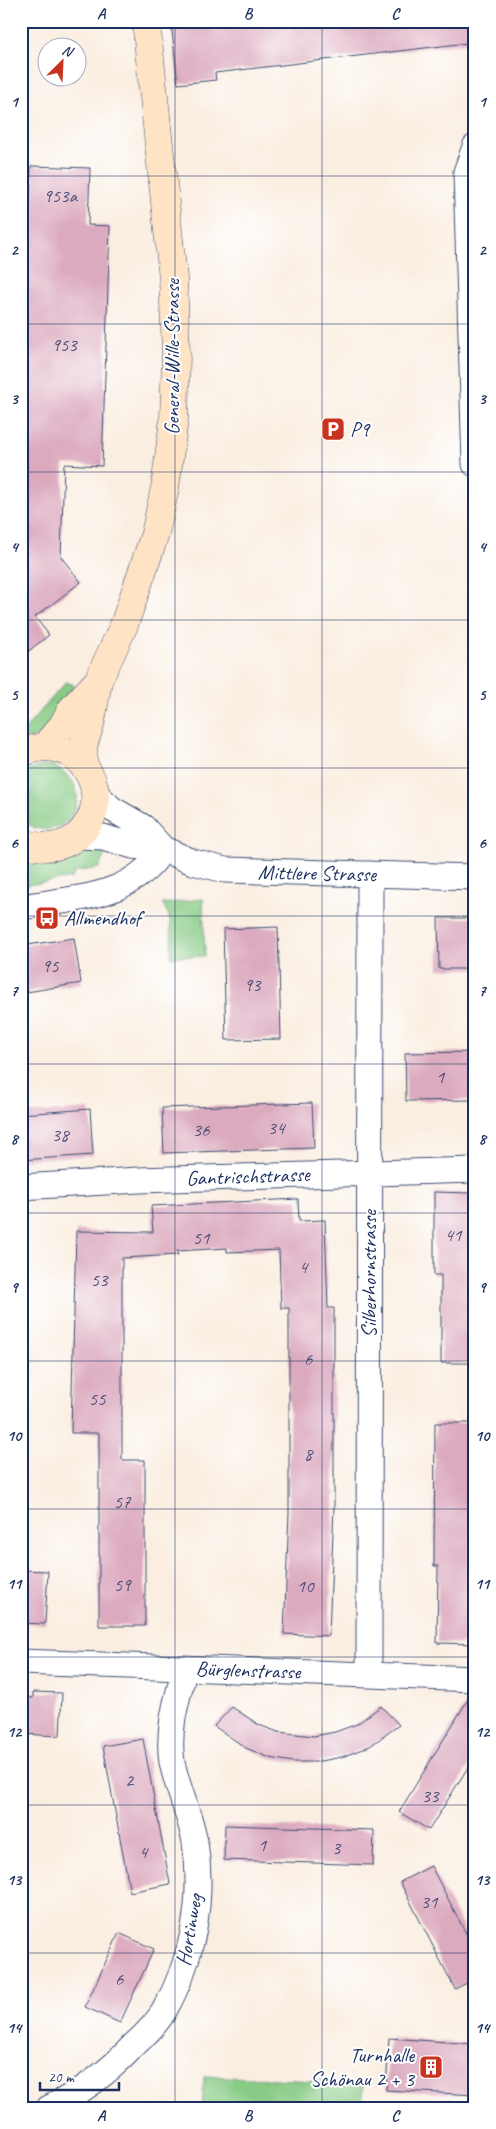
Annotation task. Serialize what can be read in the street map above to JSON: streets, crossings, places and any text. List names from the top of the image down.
{
  "streets": {
    "main road": ["General-Wille-Strasse"],
    "street": [
      "Mittlere Strasse",
      "Gantrischstrasse",
      "Silberhornstrasse",
      "Bürglenstrasse",
      "Hortinweg"
    ]
  },
  "crossings": [
    ["Mittlere Strasse", "Silberhornstrasse"],
    ["Gantrischstrasse", "Silberhornstrasse"],
    ["Silberhornstrasse", "Bürglenstrasse"],
    ["Bürglenstrasse", "Hortinweg"]
  ],
  "places": {
    "parking": ["P9"],
    "bus stop": ["Allmendhof"],
    "building": ["Turnhalle Schönau 2 + 3"]
  },
  "house_numbers": [
    "953a",
    "953",
    "95",
    "93",
    "1",
    "34",
    "36",
    "38",
    "41",
    "51",
    "4",
    "53",
    "6",
    "55",
    "8",
    "57",
    "59",
    "10",
    "2",
    "33",
    "1",
    "3",
    "4",
    "31",
    "6"
  ],
  "scale_bar": "20 m",
  "north": "top right",
  "grid": {
    "columns": ["A", "B", "C"],
    "rows": [
      "1",
      "2",
      "3",
      "4",
      "5",
      "6",
      "7",
      "8",
      "9",
      "10",
      "11",
      "12",
      "13",
      "14"
    ]
  }
}
